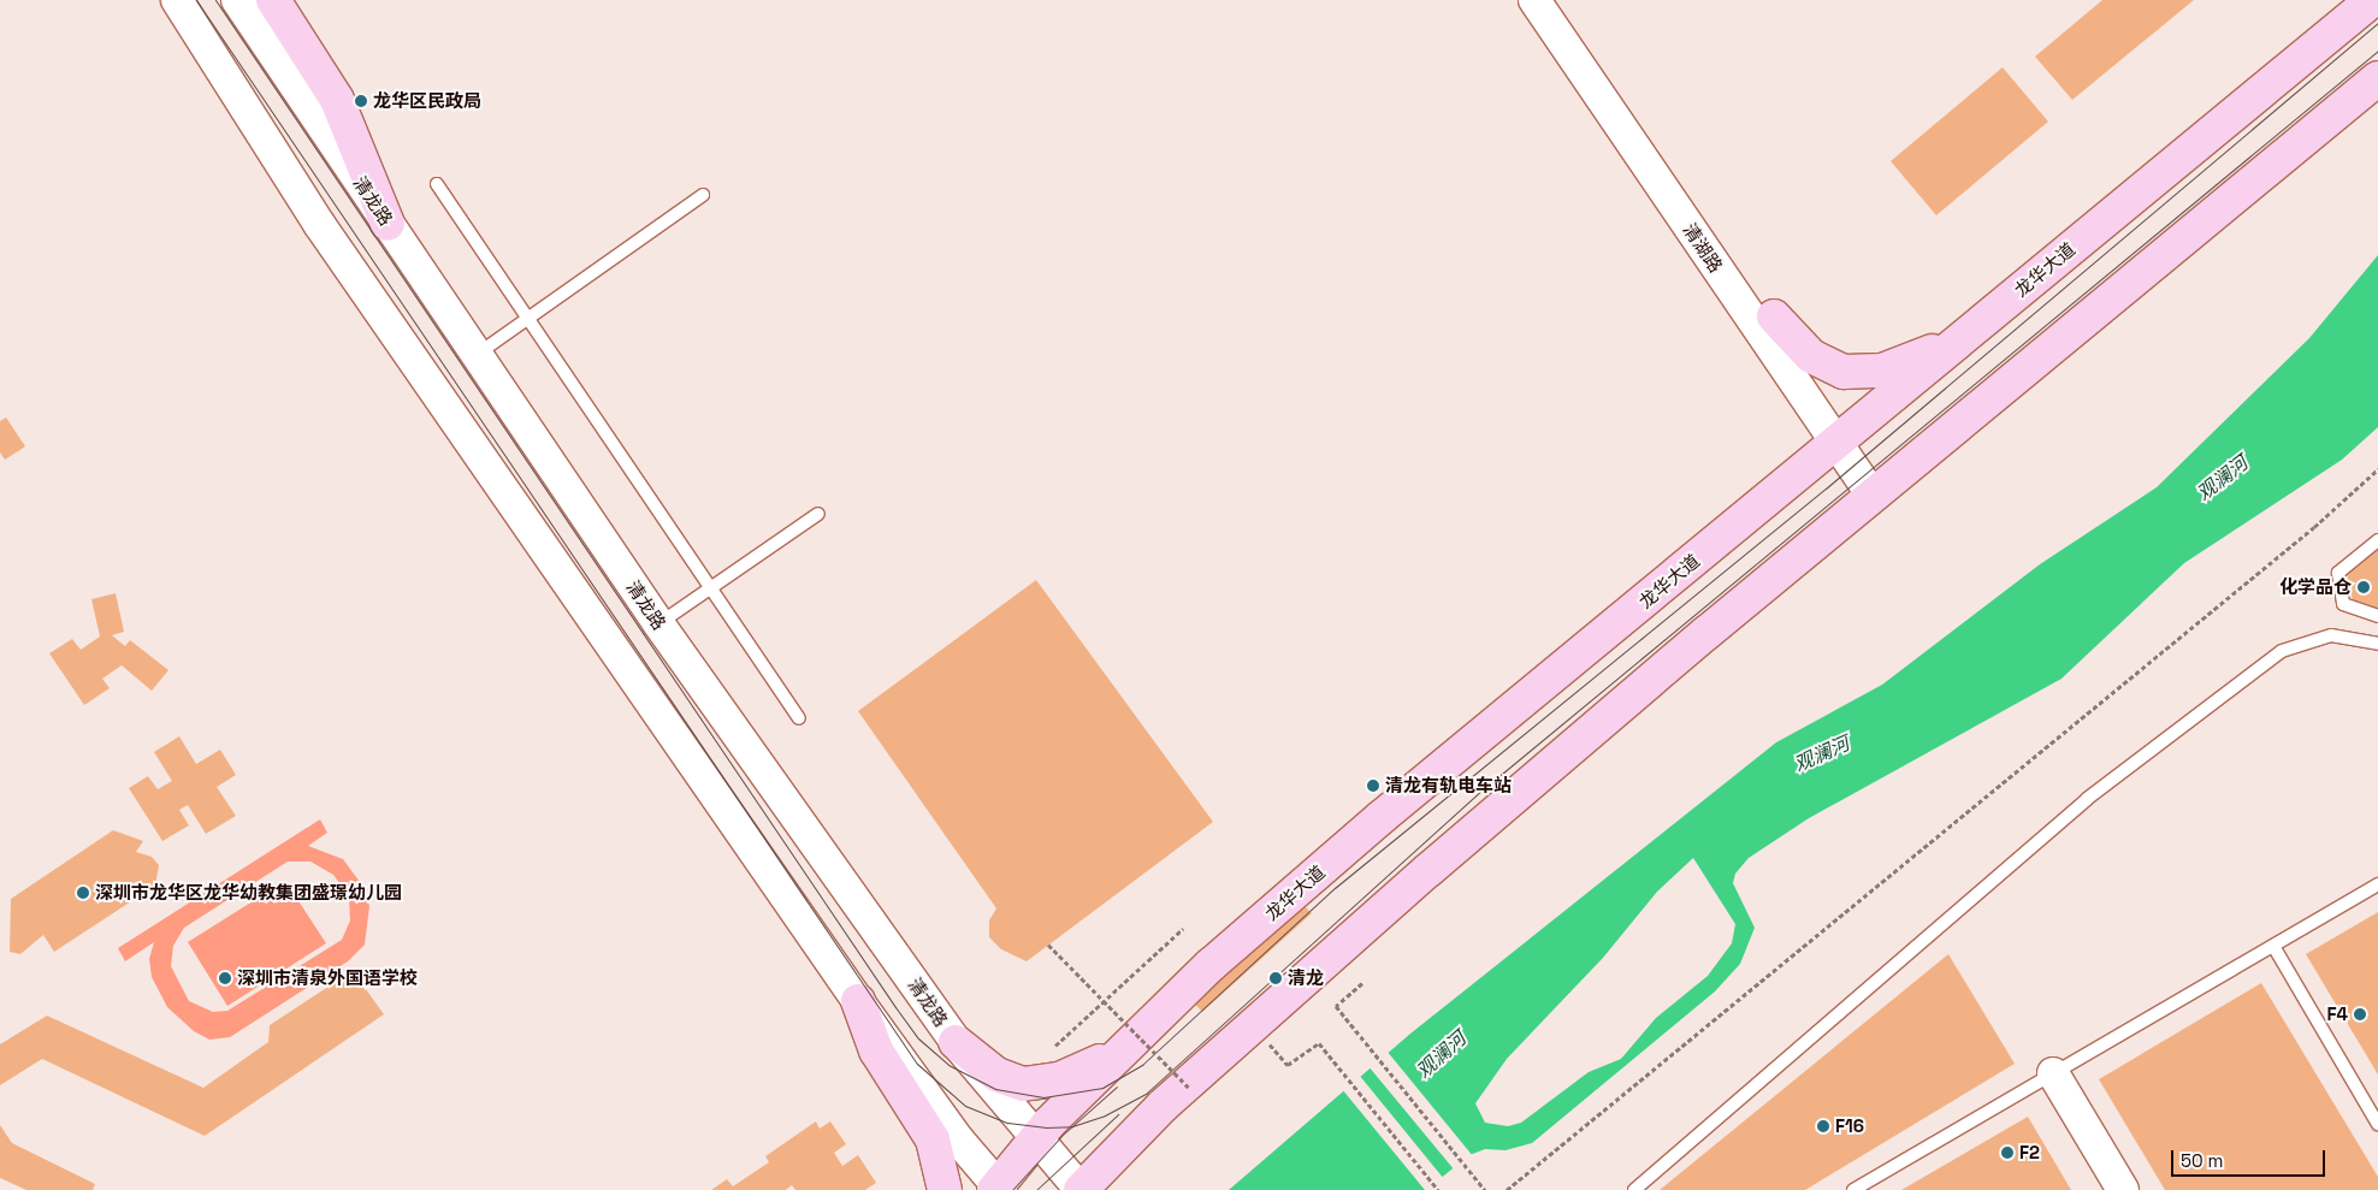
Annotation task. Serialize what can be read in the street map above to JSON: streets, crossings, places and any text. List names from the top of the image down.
{
  "streets": {
    "main road": ["龙华大道"],
    "street": ["清龙路", "清湖路"]
  },
  "crossings": [
    ["清龙路", "龙华大道"],
    ["清湖路", "龙华大道"]
  ],
  "water": ["观澜河"],
  "places": [
    "龙华区民政局",
    "化学品仓",
    "清龙有轨电车站",
    "深圳市龙华区龙华幼教集团盛璟幼儿园",
    "深圳市清泉外国语学校",
    "清龙",
    "F4",
    "F16",
    "F2"
  ],
  "scale_bar": "50 m"
}
